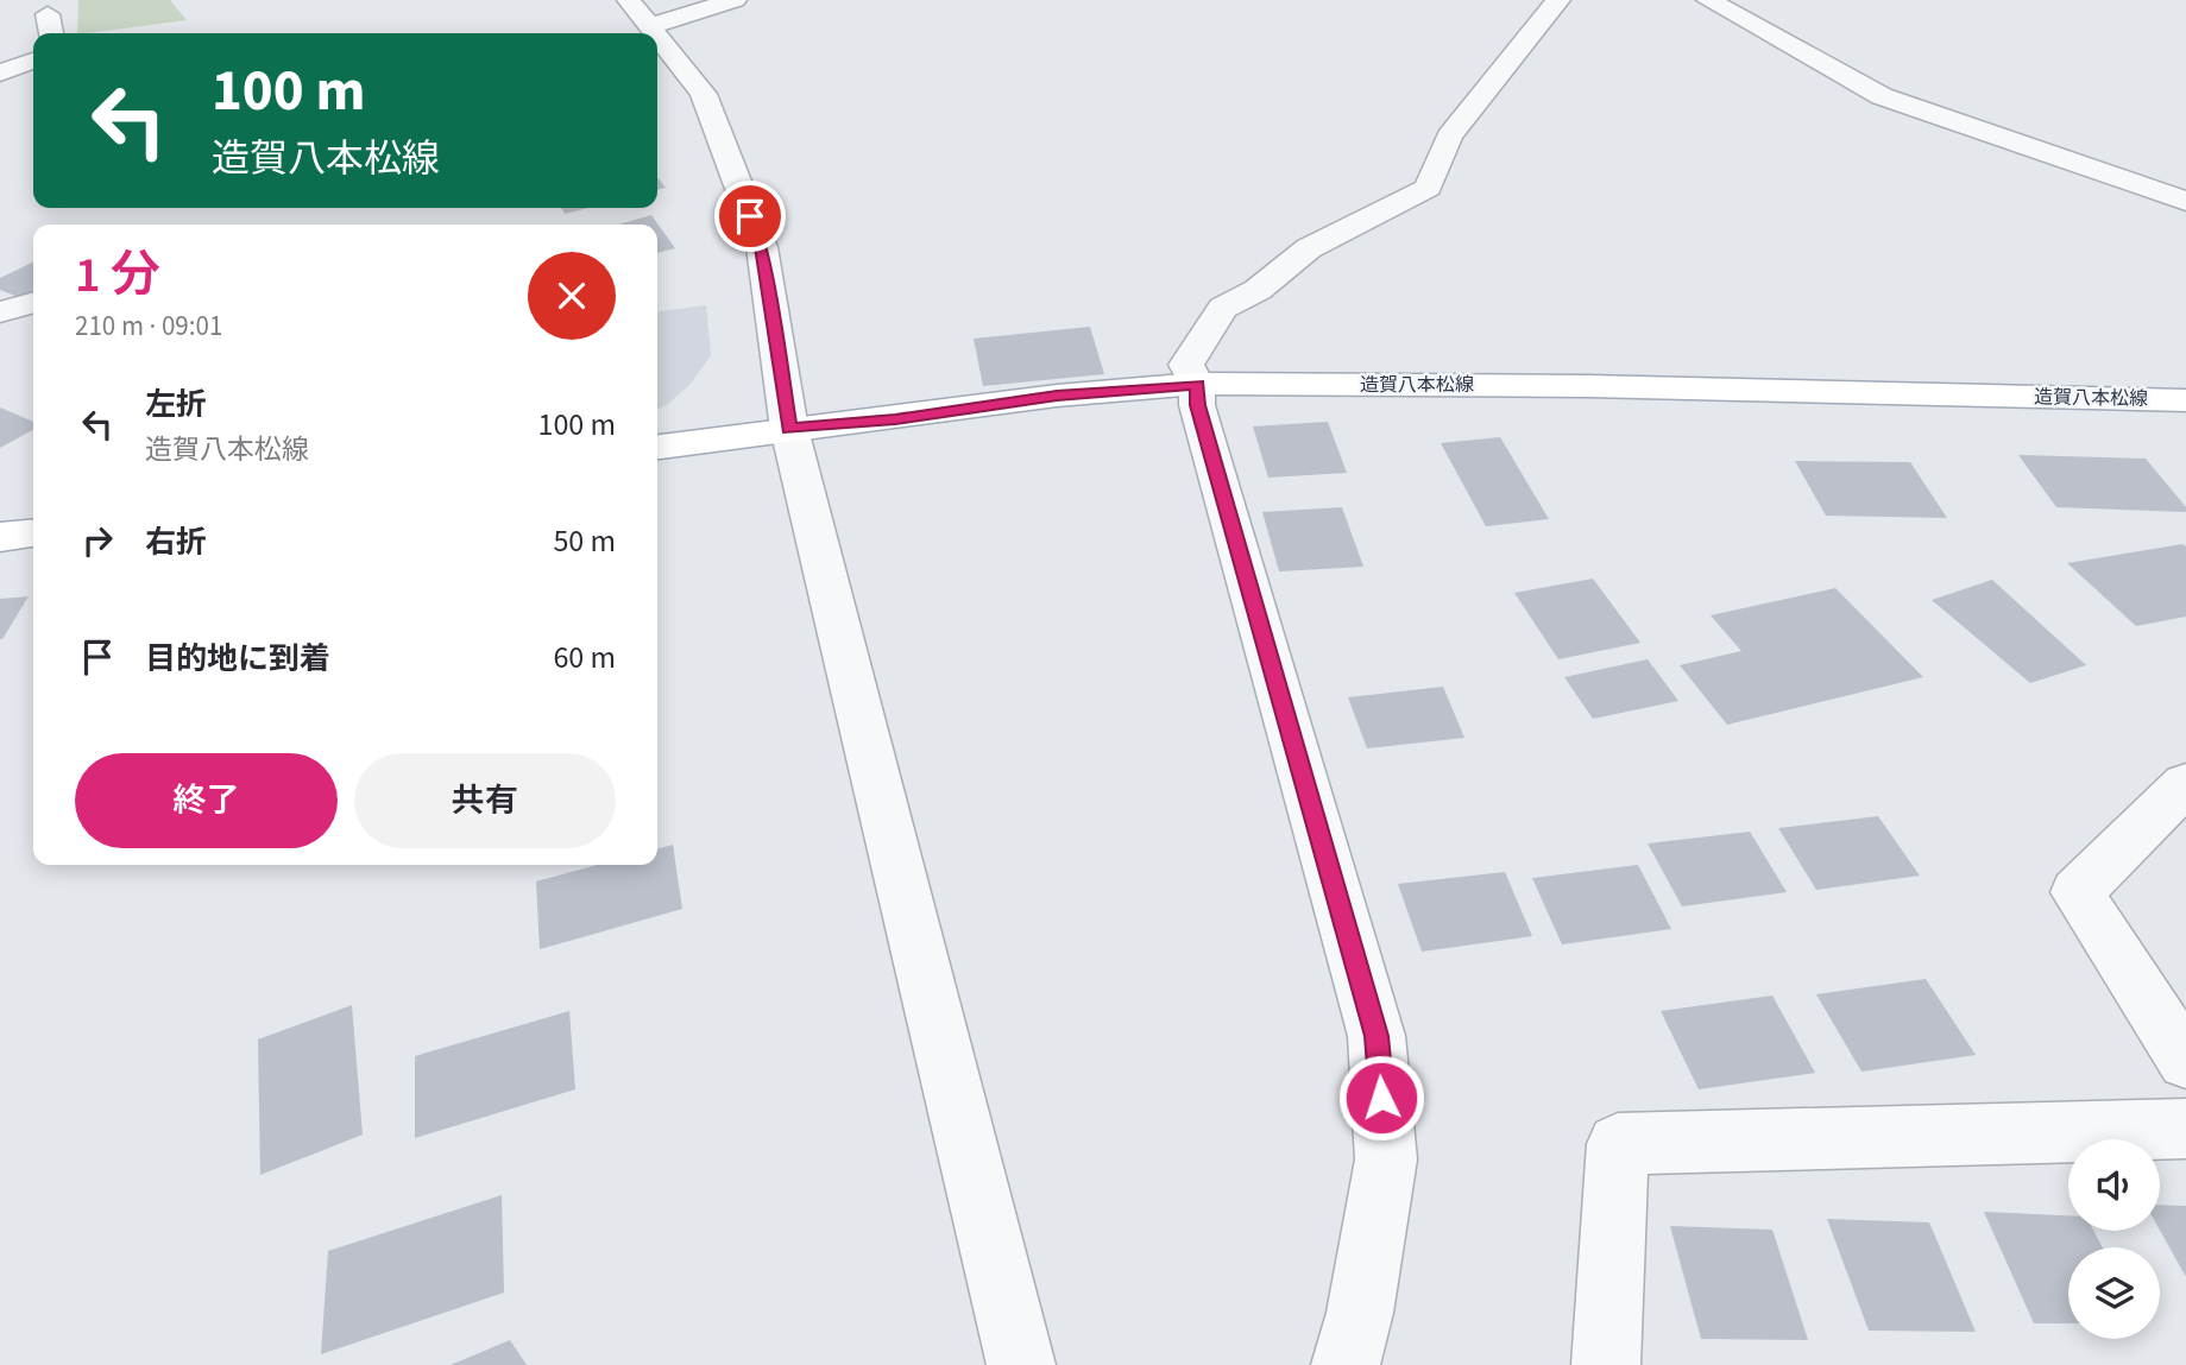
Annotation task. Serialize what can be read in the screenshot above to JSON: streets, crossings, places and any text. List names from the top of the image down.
{
  "streets": {
    "main road": ["造賀八本松線"]
  },
  "page": {
    "turn": ["100 m", "造賀八本松線"],
    "heading": ["1 分", "210 m · 09:01"],
    "list": [
      {
        "name": "左折",
        "note": "造賀八本松線",
        "value": "100 m"
      },
      {
        "name": "右折",
        "value": "50 m"
      },
      {
        "name": "目的地に到着",
        "value": "60 m"
      }
    ],
    "buttons": ["終了", "共有"]
  }
}
